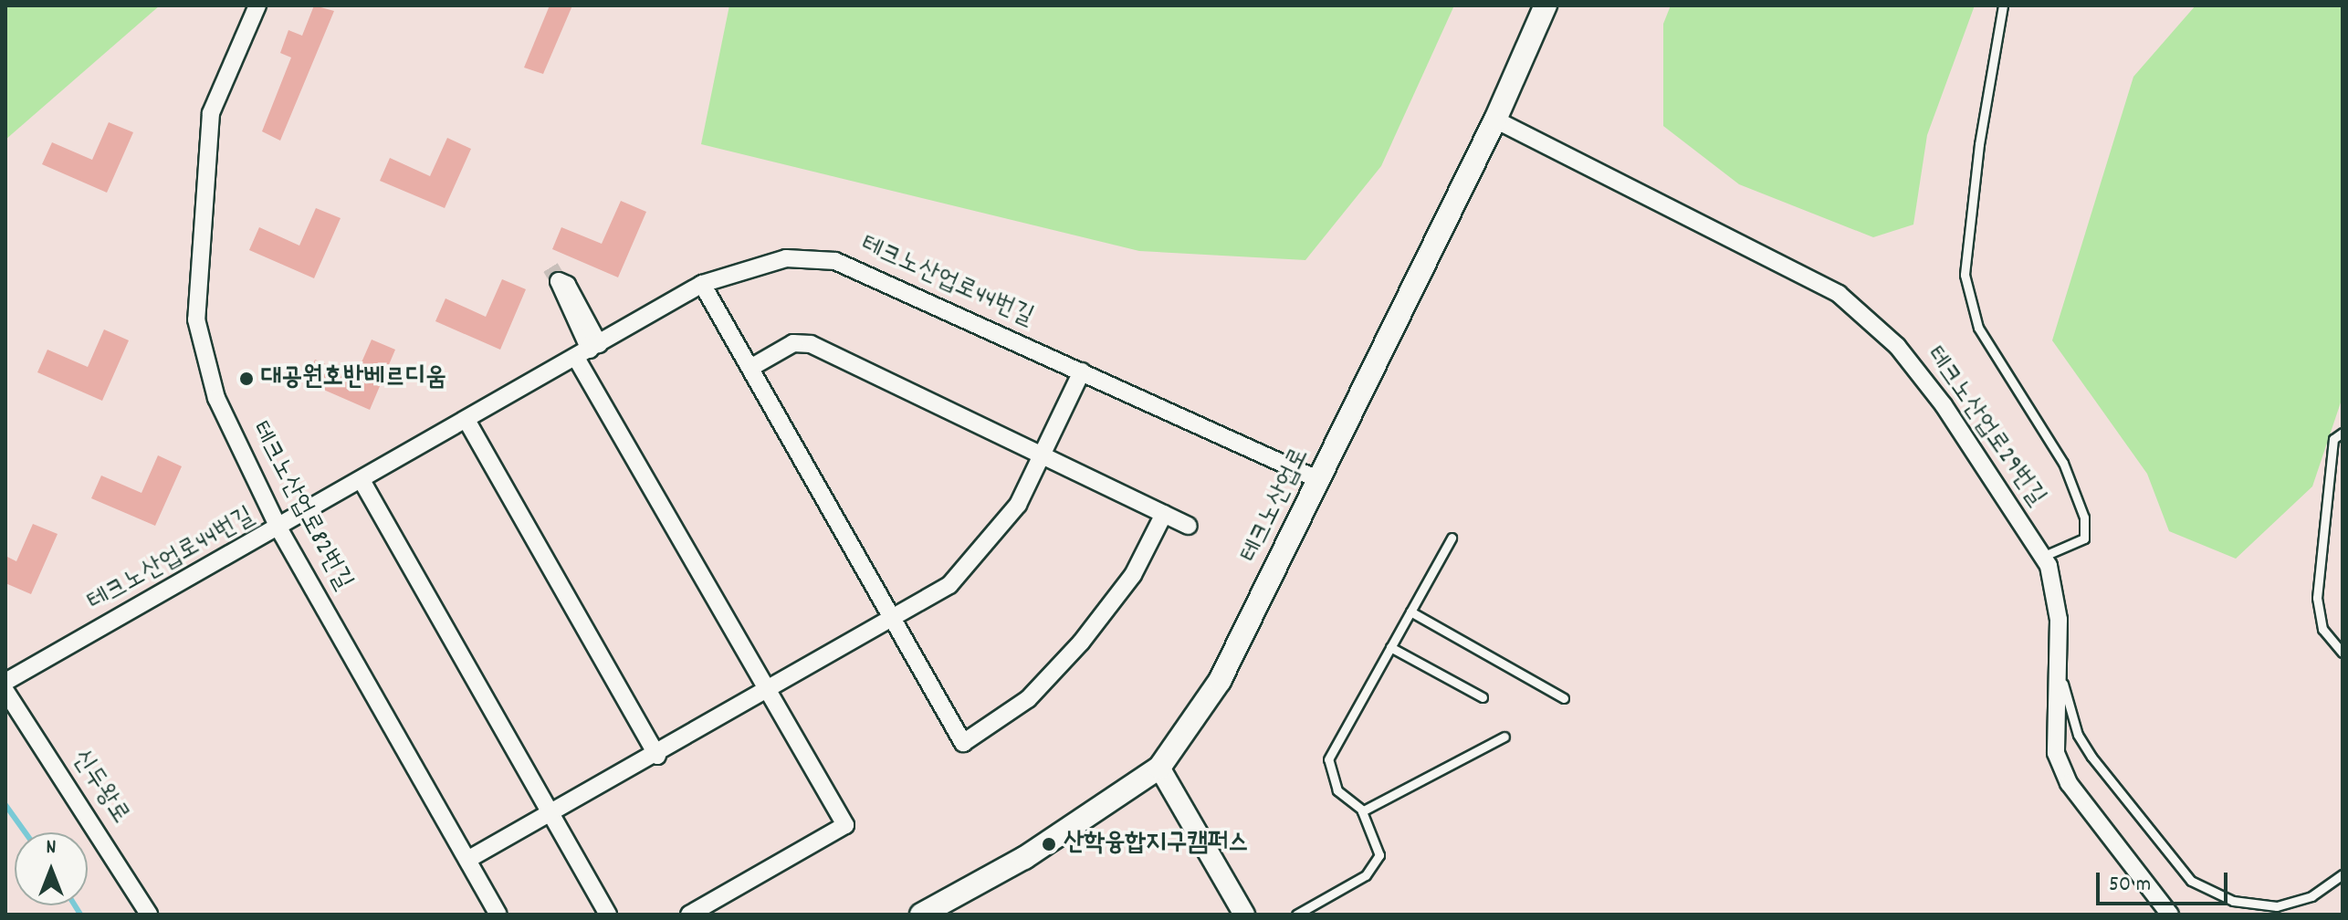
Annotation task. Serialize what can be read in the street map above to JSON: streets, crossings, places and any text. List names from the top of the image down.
{
  "streets": {
    "main road": ["테크노산업로"],
    "street": [
      "테크노산업로44번길",
      "테크노산업로29번길",
      "테크노산업로82번길",
      "신두왕로"
    ]
  },
  "crossings": [
    ["테크노산업로44번길", "테크노산업로"],
    ["테크노산업로44번길", "테크노산업로82번길"],
    ["테크노산업로29번길", "테크노산업로"]
  ],
  "places": ["대공원호반베르디움", "산학융합지구캠퍼스"],
  "scale_bar": "50 m",
  "north": "top"
}
